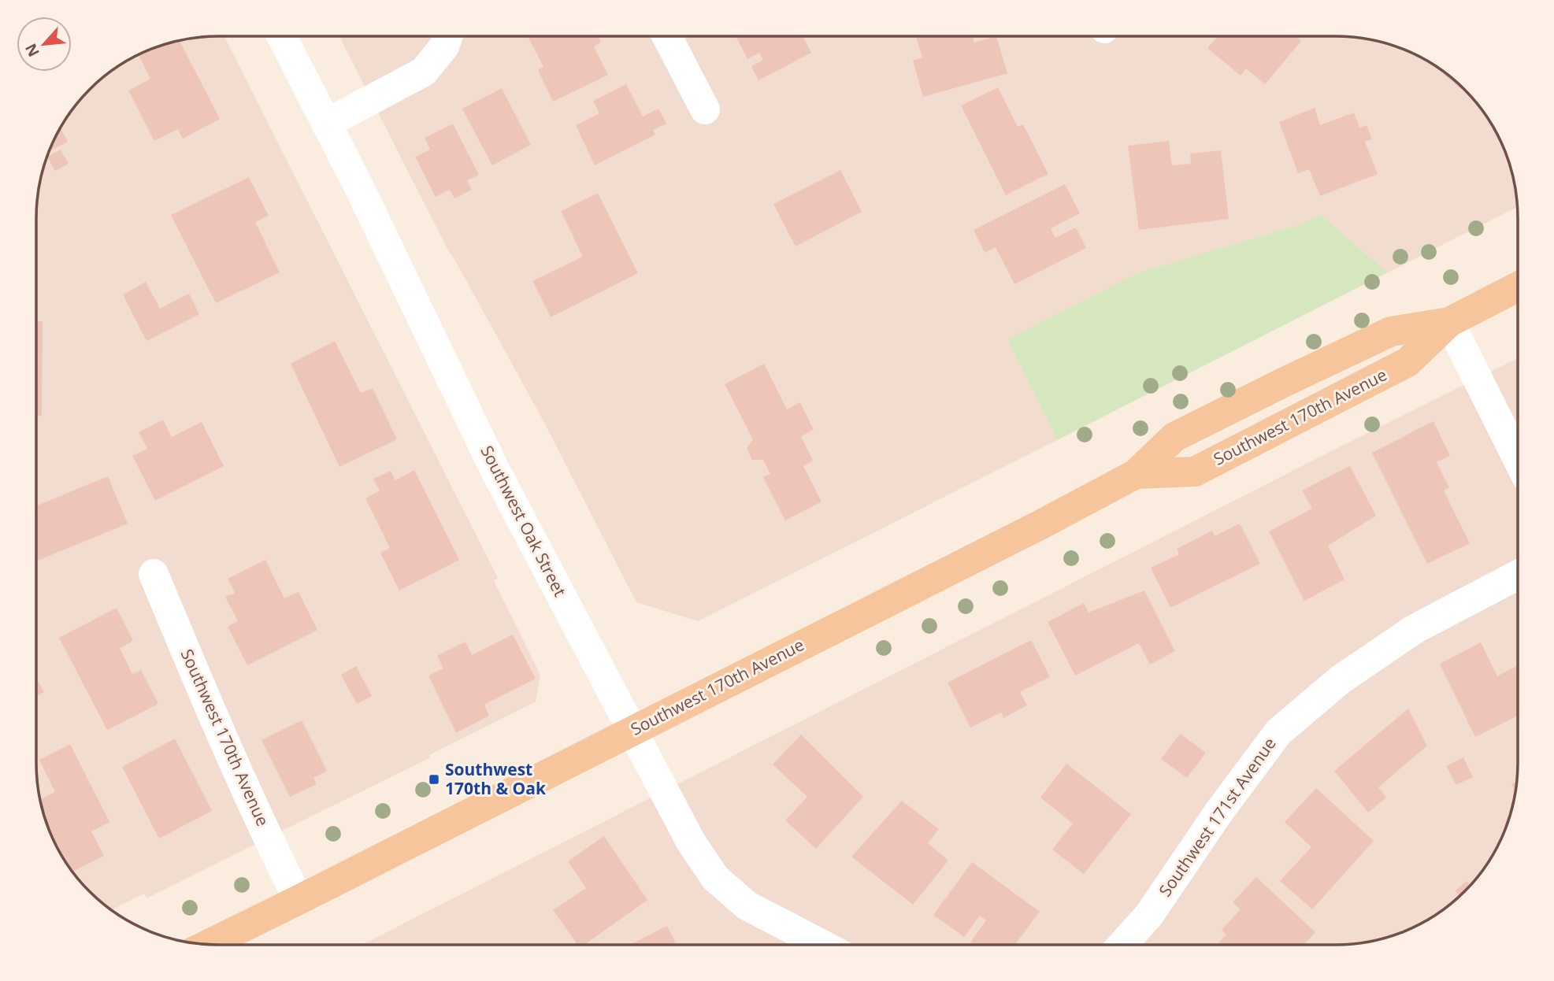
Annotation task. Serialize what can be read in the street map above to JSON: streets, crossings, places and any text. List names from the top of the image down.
{
  "streets": {
    "main road": ["Southwest 170th Avenue"],
    "street": ["Southwest Oak Street", "Southwest 171st Avenue"]
  },
  "crossings": [
    ["Southwest 170th Avenue", "Southwest Oak Street"]
  ],
  "places": {
    "transit": ["Southwest 170th & Oak"]
  },
  "north": "bottom left"
}
